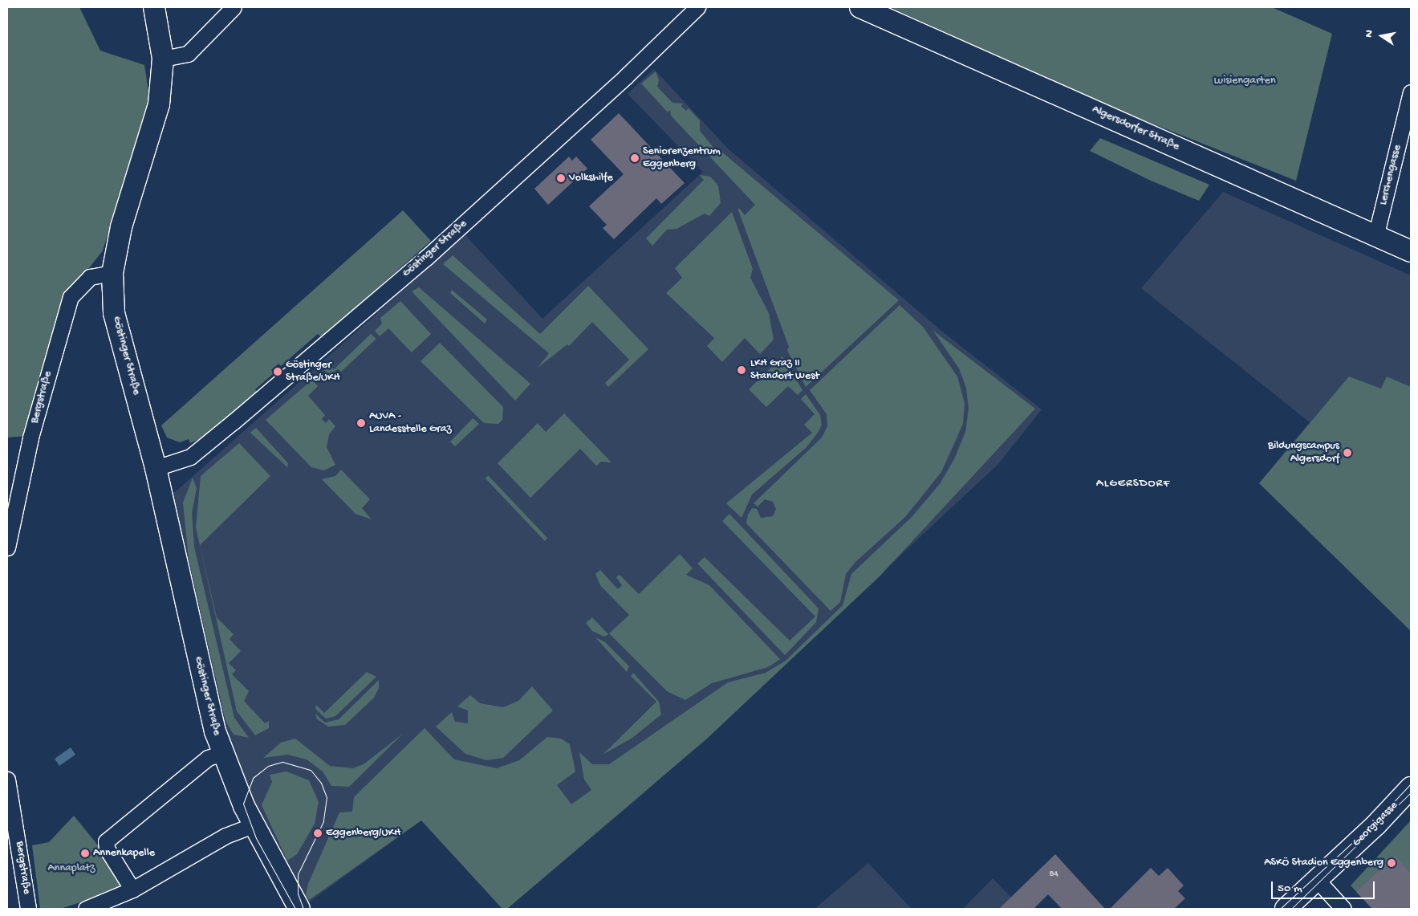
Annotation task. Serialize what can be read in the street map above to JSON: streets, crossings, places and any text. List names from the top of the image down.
{
  "streets": {
    "main road": ["Algersdorfer Straße", "Göstinger Straße", "Georgigasse"],
    "street": ["Lerchengasse", "Bergstraße"]
  },
  "crossings": [
    ["Algersdorfer Straße", "Lerchengasse"],
    ["Göstinger Straße", "Bergstraße"]
  ],
  "districts": ["ALGERSDORF"],
  "parks": ["Luisiengarten", "Annaplatz"],
  "places": [
    "Seniorenzentrum Eggenberg",
    "Volkshilfe",
    "LKH Graz II Standort West",
    "Göstinger Straße/UKH",
    "AUVA - Landesstelle Graz",
    "Bildungscampus Algersdorf",
    "Eggenberg/UKH",
    "Annenkapelle",
    "ASKÖ Stadion Eggenberg"
  ],
  "house_numbers": ["84"],
  "scale_bar": "50 m",
  "north": "left"
}
